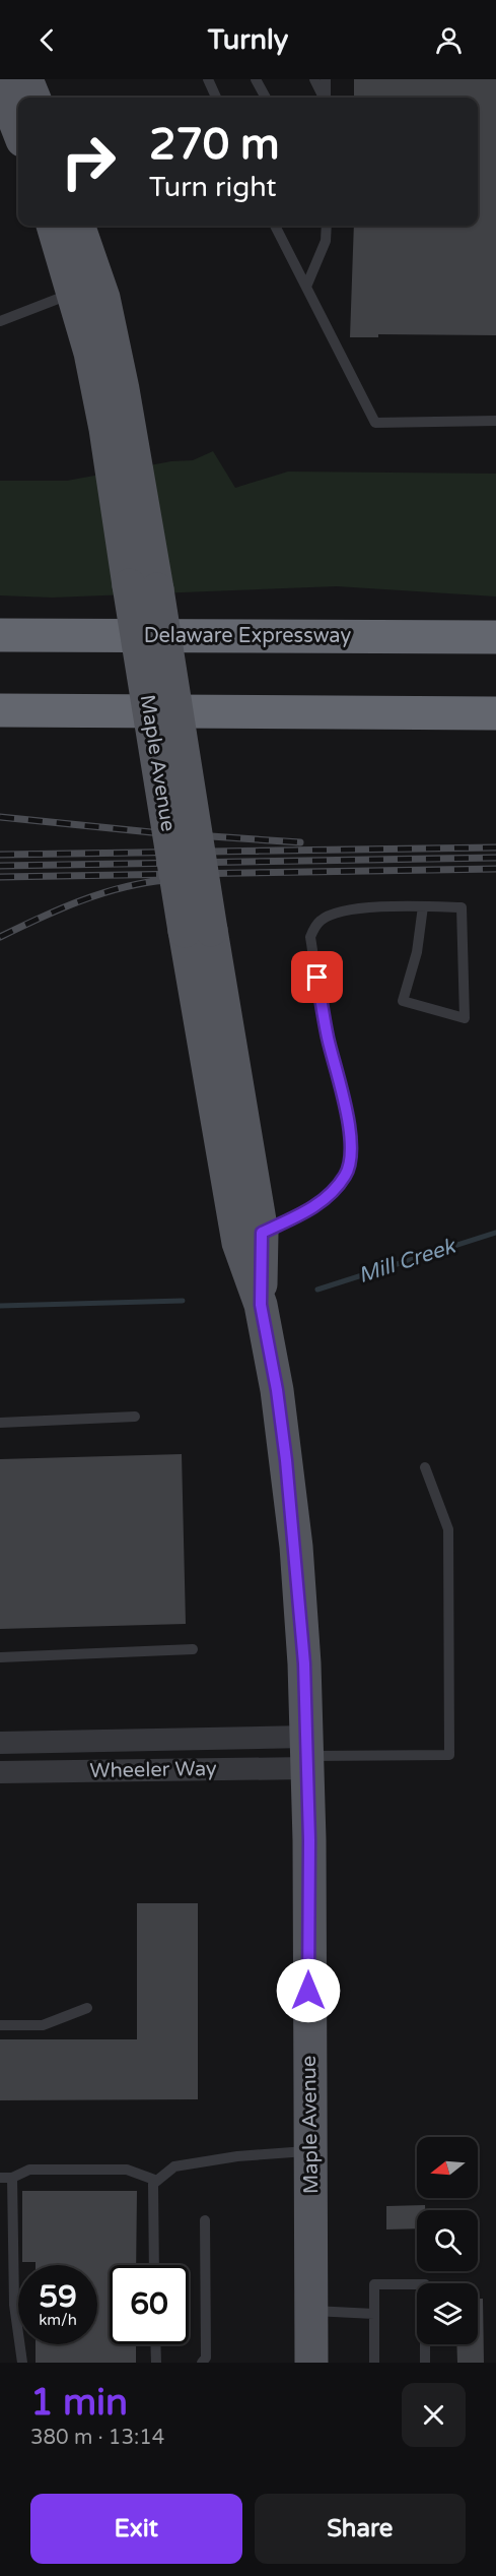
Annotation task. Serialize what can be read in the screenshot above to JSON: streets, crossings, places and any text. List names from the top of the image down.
{
  "streets": {
    "highway": ["Delaware Expressway"],
    "main road": ["Maple Avenue"],
    "street": ["Wheeler Way"]
  },
  "crossings": [
    ["Maple Avenue", "Wheeler Way"]
  ],
  "water": ["Mill Creek"],
  "north": "left",
  "page": {
    "header": "Turnly",
    "turn": ["270 m", "Turn right"],
    "speed": "59 km/h",
    "limit": "60",
    "heading": ["1 min", "380 m · 13:14"],
    "buttons": ["Exit", "Share"]
  }
}
